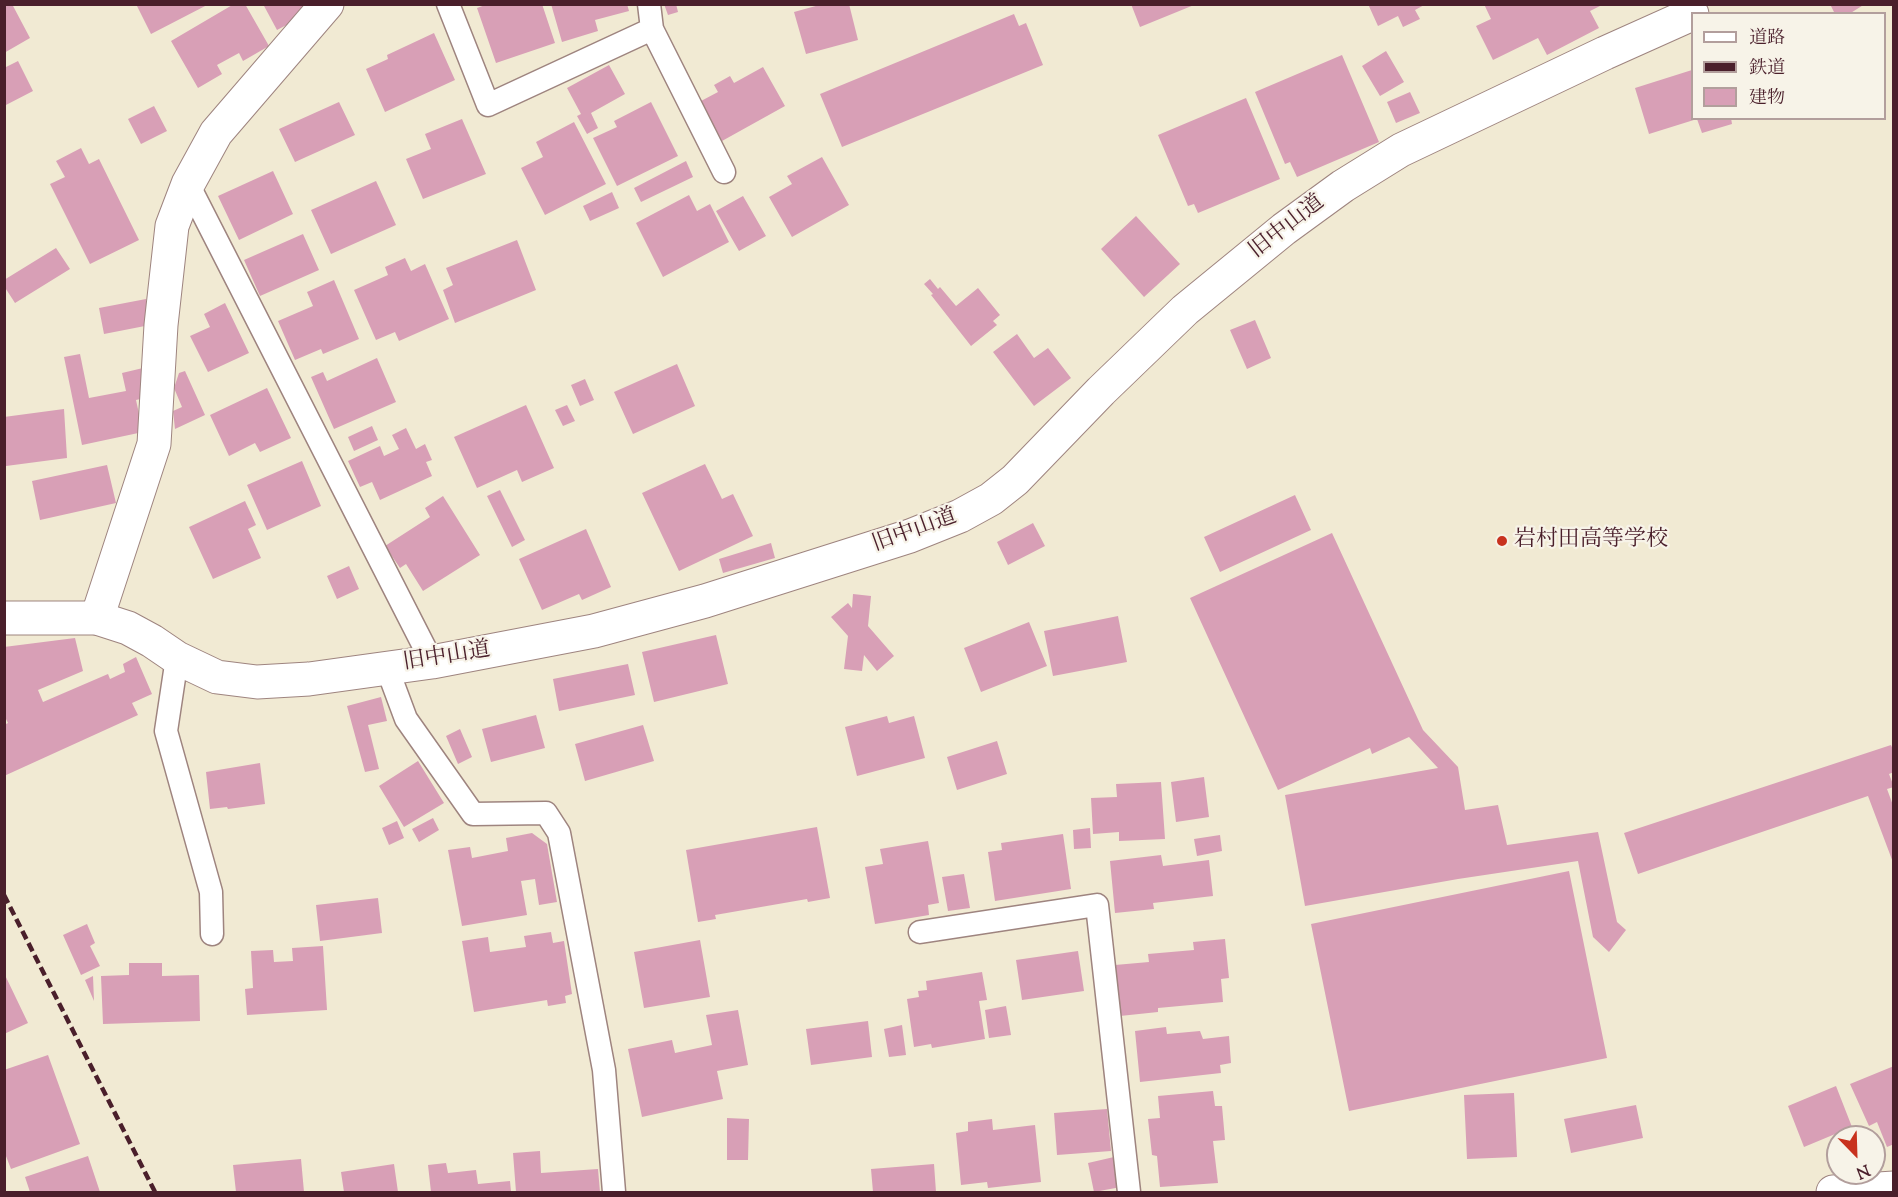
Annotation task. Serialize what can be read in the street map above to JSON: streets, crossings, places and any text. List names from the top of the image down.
{
  "streets": {
    "main road": ["旧中山道"]
  },
  "places": ["岩村田高等学校"],
  "legend": ["道路", "鉄道", "建物"],
  "north": "bottom right"
}
